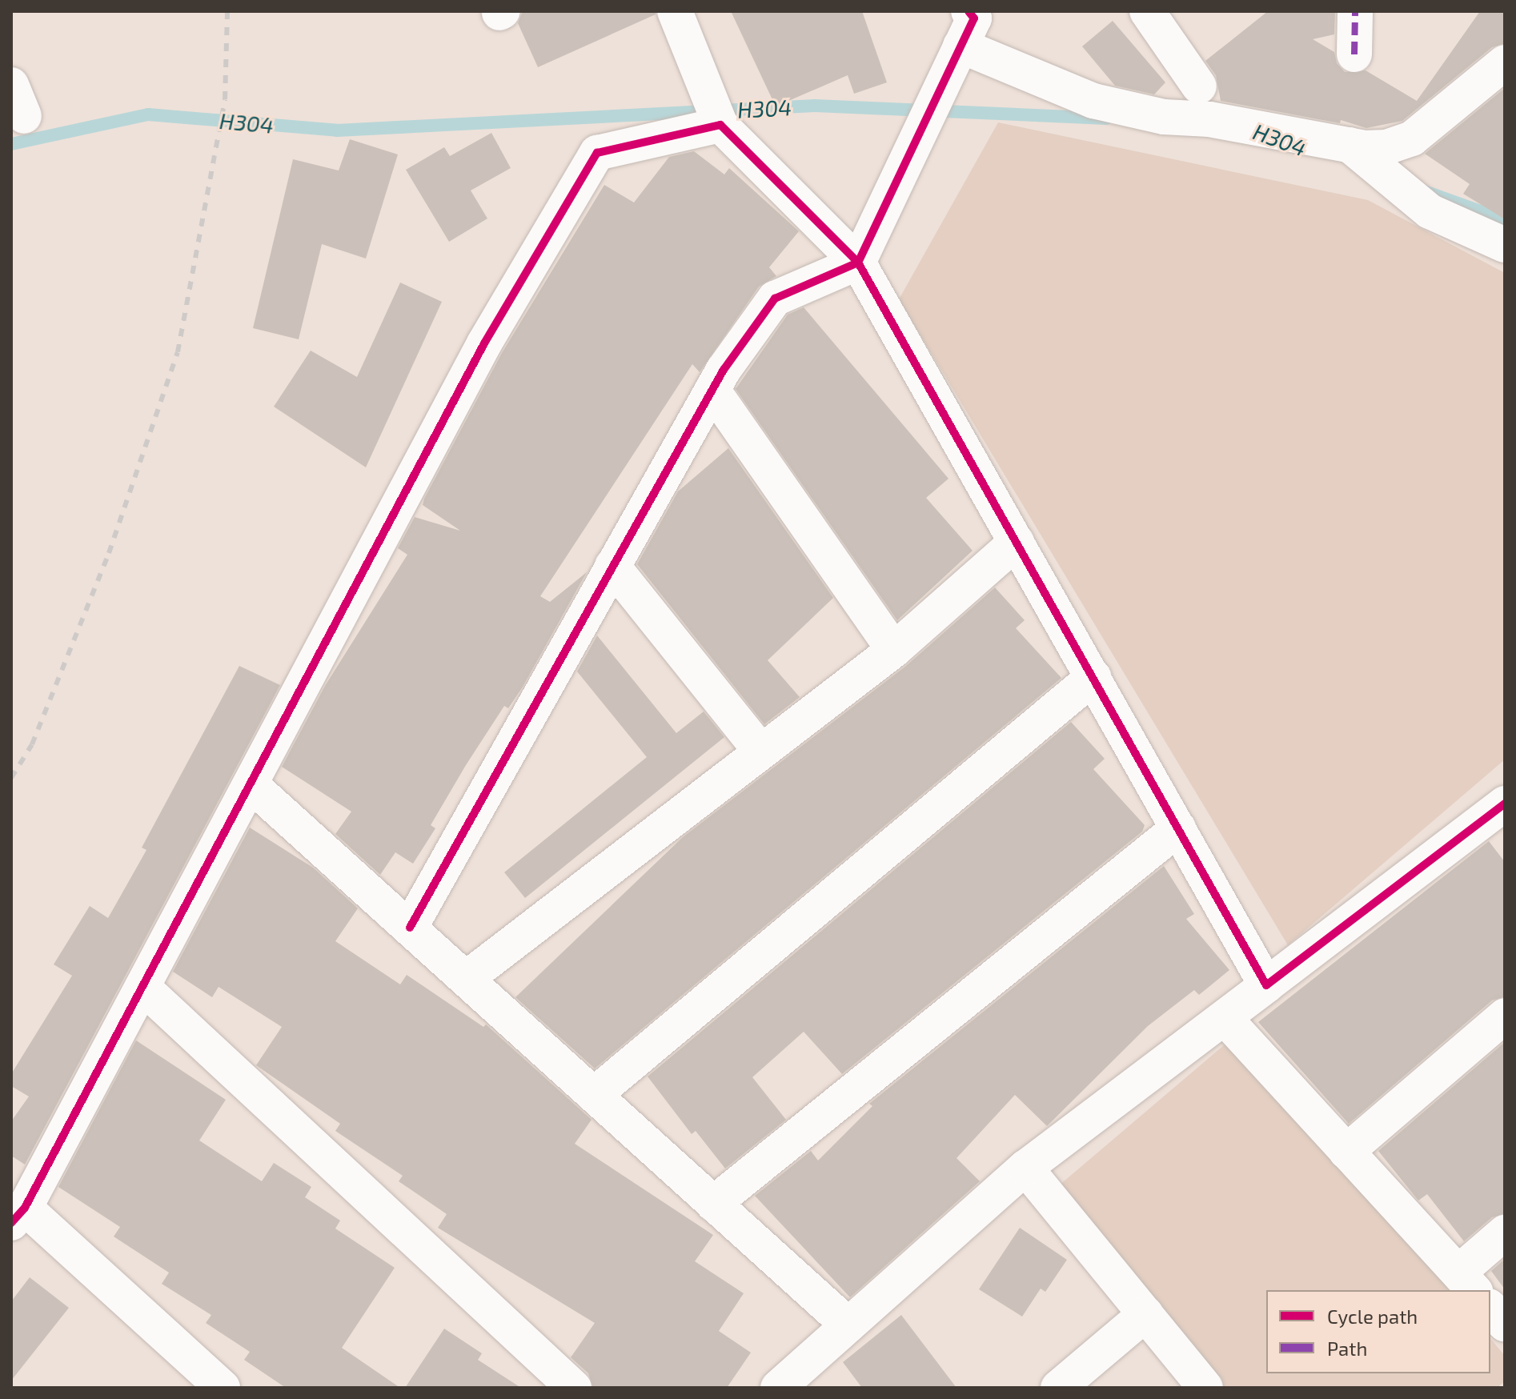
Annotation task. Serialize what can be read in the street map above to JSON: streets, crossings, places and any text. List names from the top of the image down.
{
  "water": ["H304"],
  "legend": ["Cycle path", "Path"]
}
